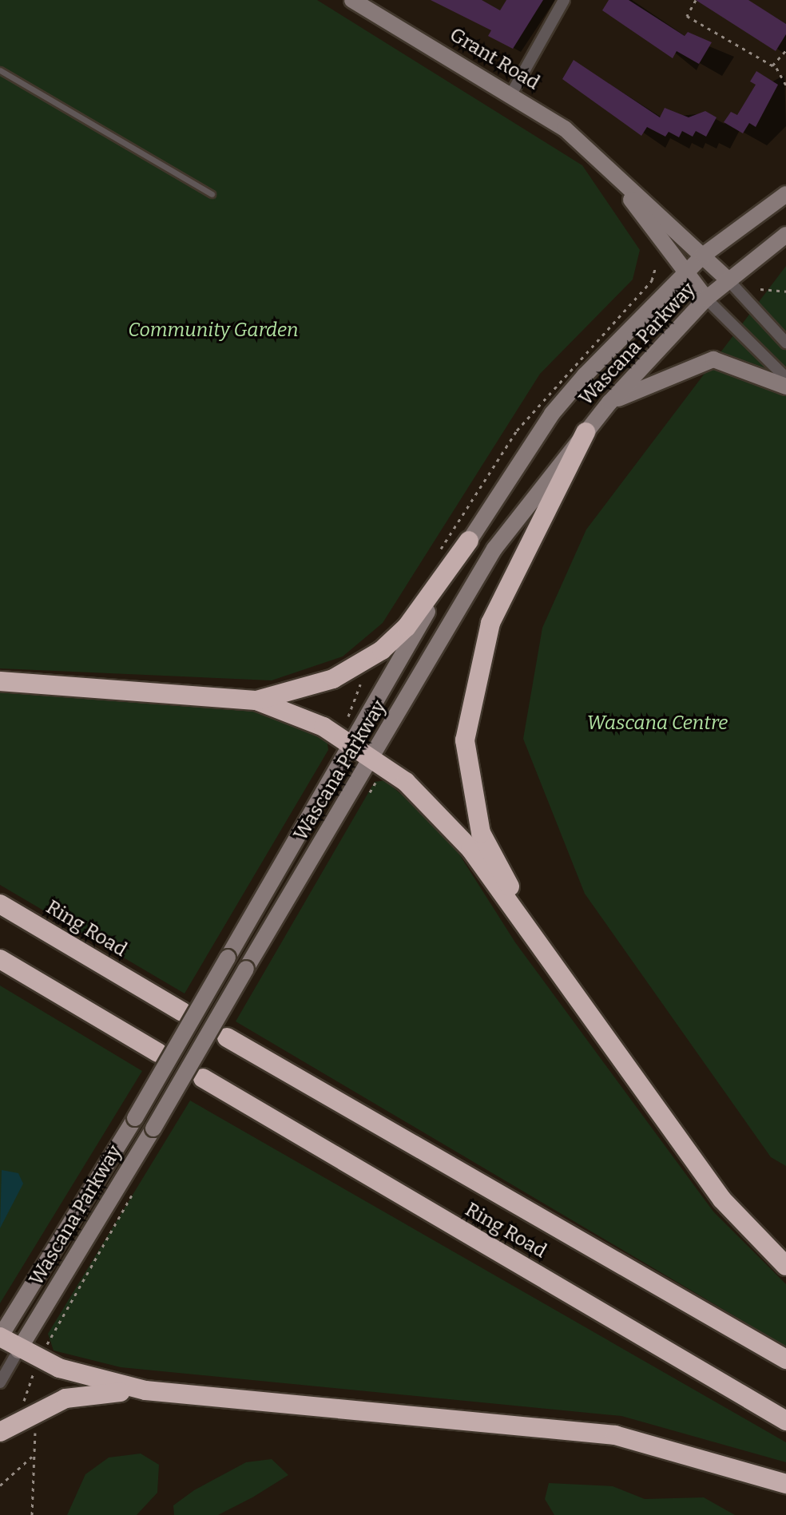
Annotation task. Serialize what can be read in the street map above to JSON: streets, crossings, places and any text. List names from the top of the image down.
{
  "streets": {
    "highway": ["Ring Road"],
    "main road": ["Grant Road", "Wascana Parkway"]
  },
  "crossings": [
    ["Grant Road", "Wascana Parkway"]
  ],
  "parks": ["Community Garden", "Wascana Centre"]
}
